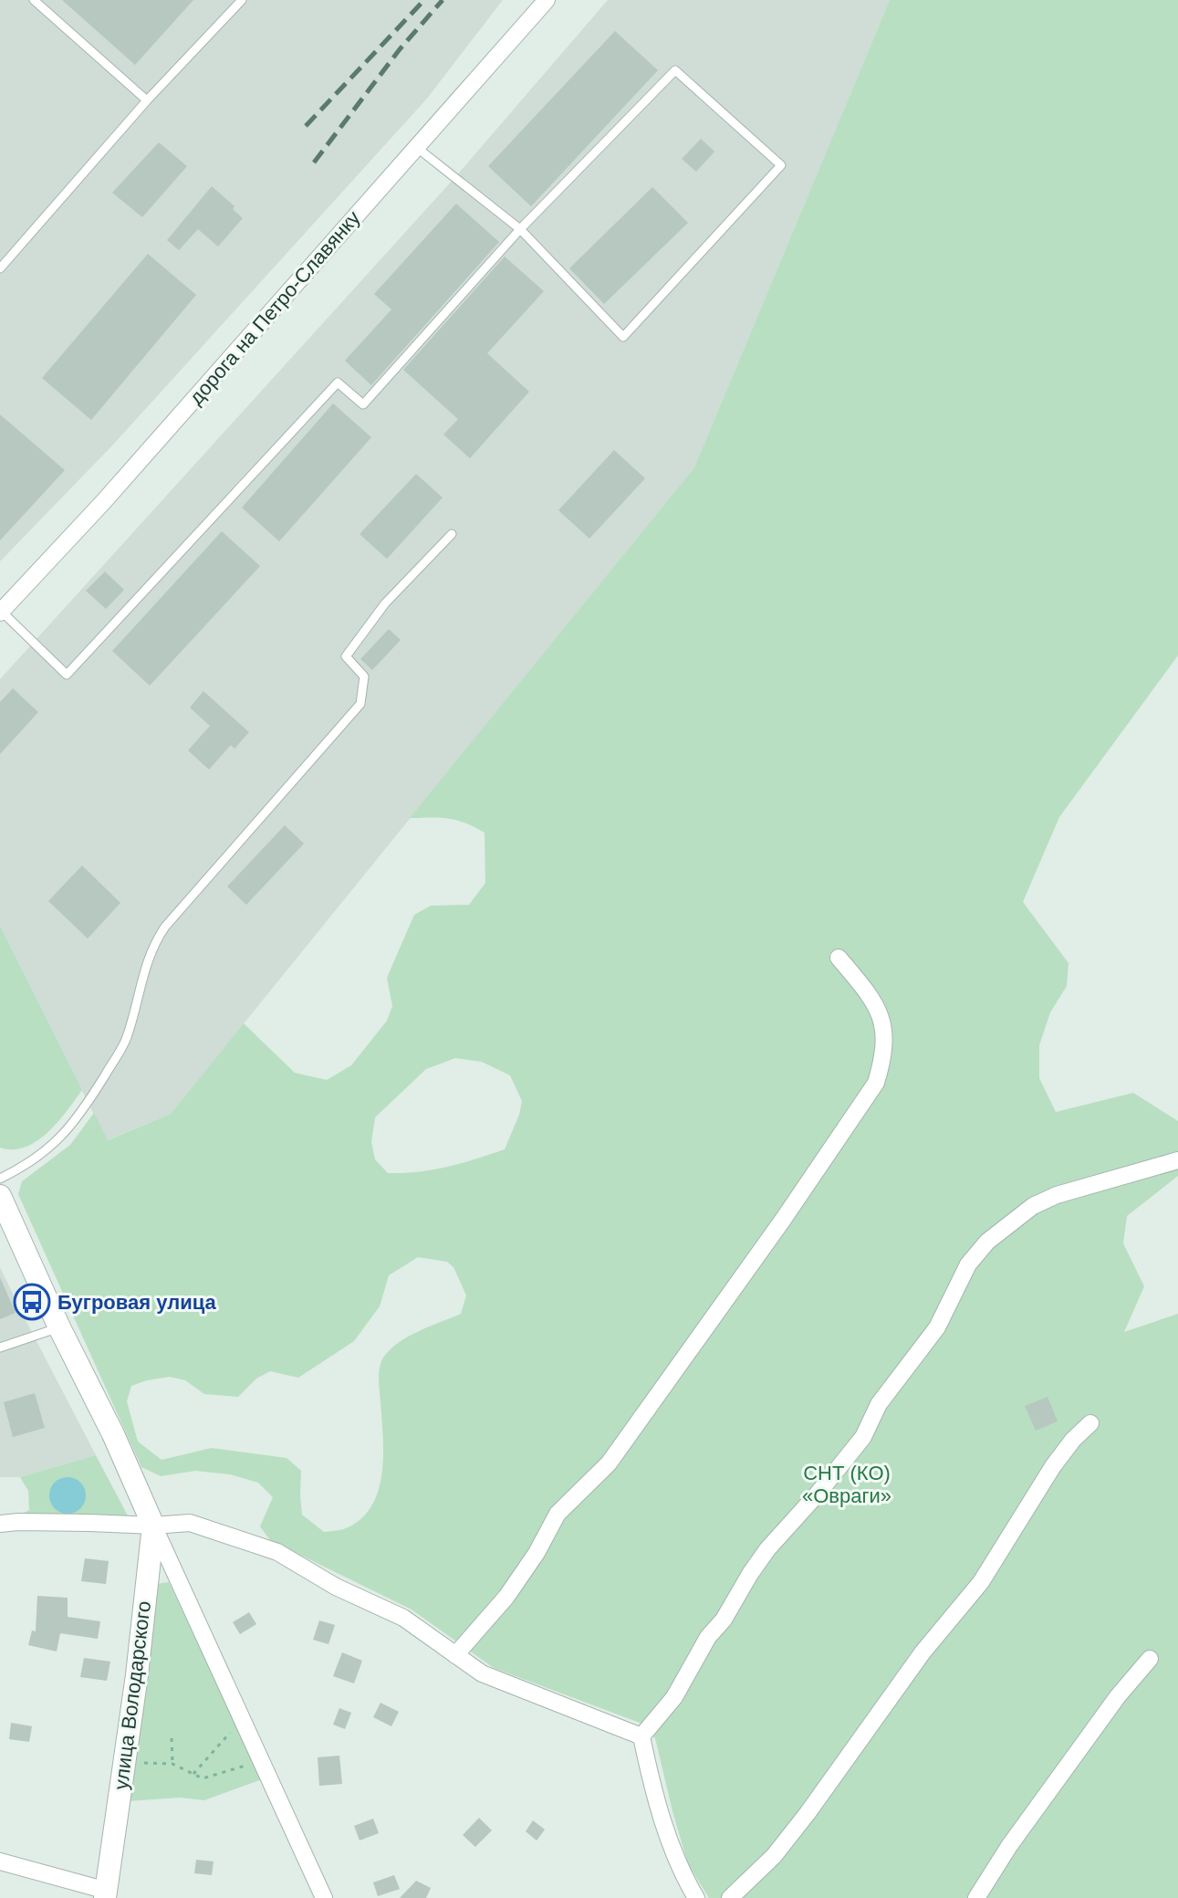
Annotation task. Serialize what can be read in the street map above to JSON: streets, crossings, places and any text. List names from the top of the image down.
{
  "streets": {
    "street": ["дорога на Петро-Славянку", "улица Володарского"]
  },
  "parks": ["СНТ (КО) «Овраги»"],
  "places": {
    "bus stop": ["Бугровая улица"]
  }
}
